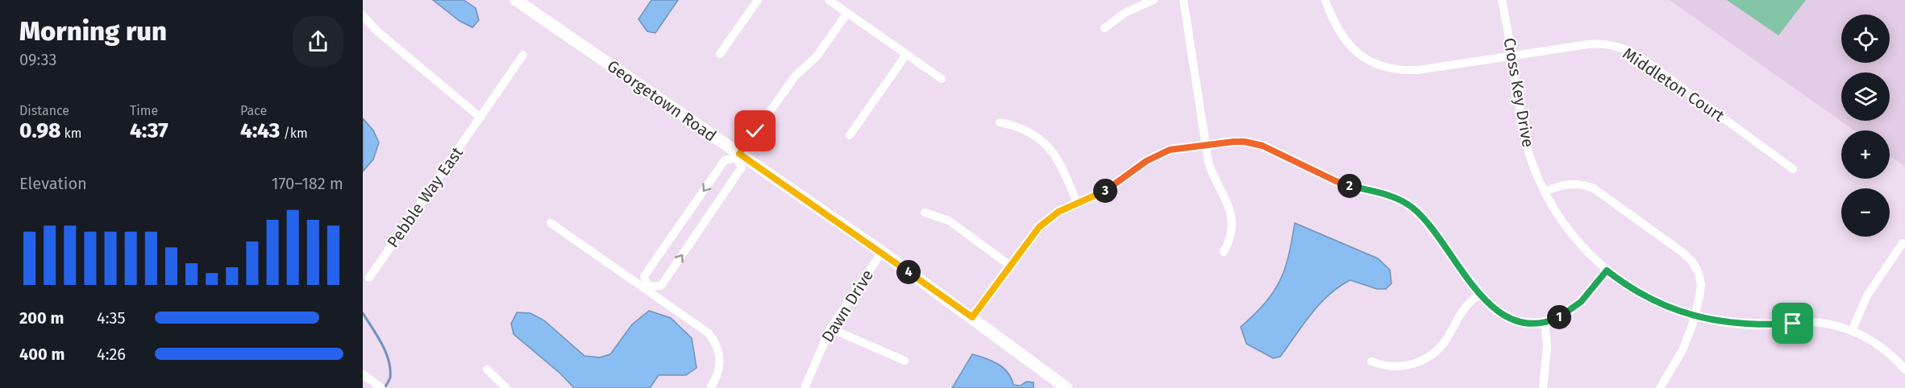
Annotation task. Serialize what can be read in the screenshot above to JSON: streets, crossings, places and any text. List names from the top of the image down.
{
  "streets": {
    "main road": ["Georgetown Road"],
    "street": [
      "Middleton Court",
      "Cross Key Drive",
      "Pebble Way East",
      "Dawn Drive"
    ]
  },
  "crossings": [
    ["Middleton Court", "Cross Key Drive"],
    ["Georgetown Road", "Dawn Drive"]
  ],
  "page": {
    "heading": ["Morning run", "09:33"],
    "map_buttons": ["+", "−"],
    "stats": [
      ["Distance", "0.98 km"],
      ["Time", "4:37"],
      ["Pace", "4:43 /km"]
    ],
    "chart": ["Elevation", "170–182 m"],
    "pins": [
      "2",
      "3",
      "4",
      "1"
    ],
    "list": [
      {
        "name": "200 m",
        "note": "4:35"
      },
      {
        "name": "400 m",
        "note": "4:26"
      }
    ]
  }
}
